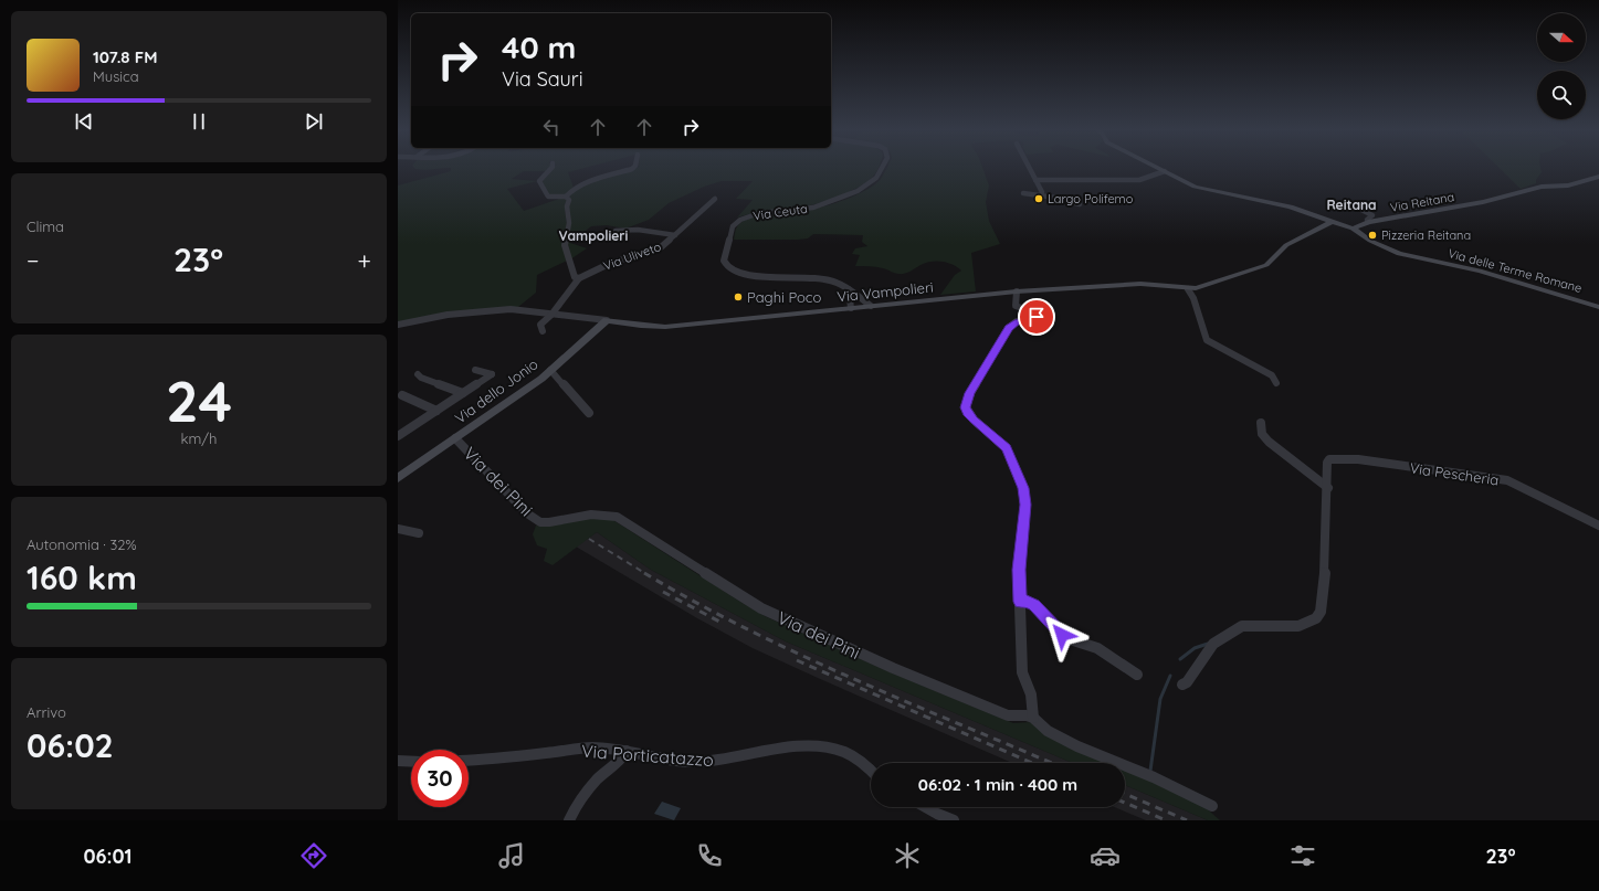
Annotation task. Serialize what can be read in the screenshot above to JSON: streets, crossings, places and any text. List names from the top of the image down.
{
  "streets": {
    "street": [
      "Via Reitana",
      "Via Ceuta",
      "Via Uliveto",
      "Via delle Terme Romane",
      "Via Vampolieri",
      "Via dello Jonio",
      "Via Pescheria",
      "Via dei Pini",
      "Via Porticatazzo"
    ]
  },
  "crossings": [
    ["Via Reitana", "Via delle Terme Romane"],
    ["Via Uliveto", "Via Vampolieri"],
    ["Via delle Terme Romane", "Via Vampolieri"],
    ["Via Vampolieri", "Via dello Jonio"],
    ["Via dello Jonio", "Via dei Pini"]
  ],
  "districts": ["Reitana", "Vampolieri"],
  "places": ["Largo Polifemo", "Pizzeria Reitana", "Paghi Poco"],
  "north": "right",
  "page": {
    "turn": ["40 m", "Via Sauri"],
    "song": ["107.8 FM", "Musica"],
    "tile": [
      "Clima",
      ["24", "km/h"],
      ["Autonomia · 32%", "160 km"],
      ["Arrivo", "06:02"]
    ],
    "heat": ["−", "23°", "+"],
    "limit": "30",
    "trip": "06:02 · 1 min · 400 m",
    "tabs": ["06:01", "23°"]
  }
}
